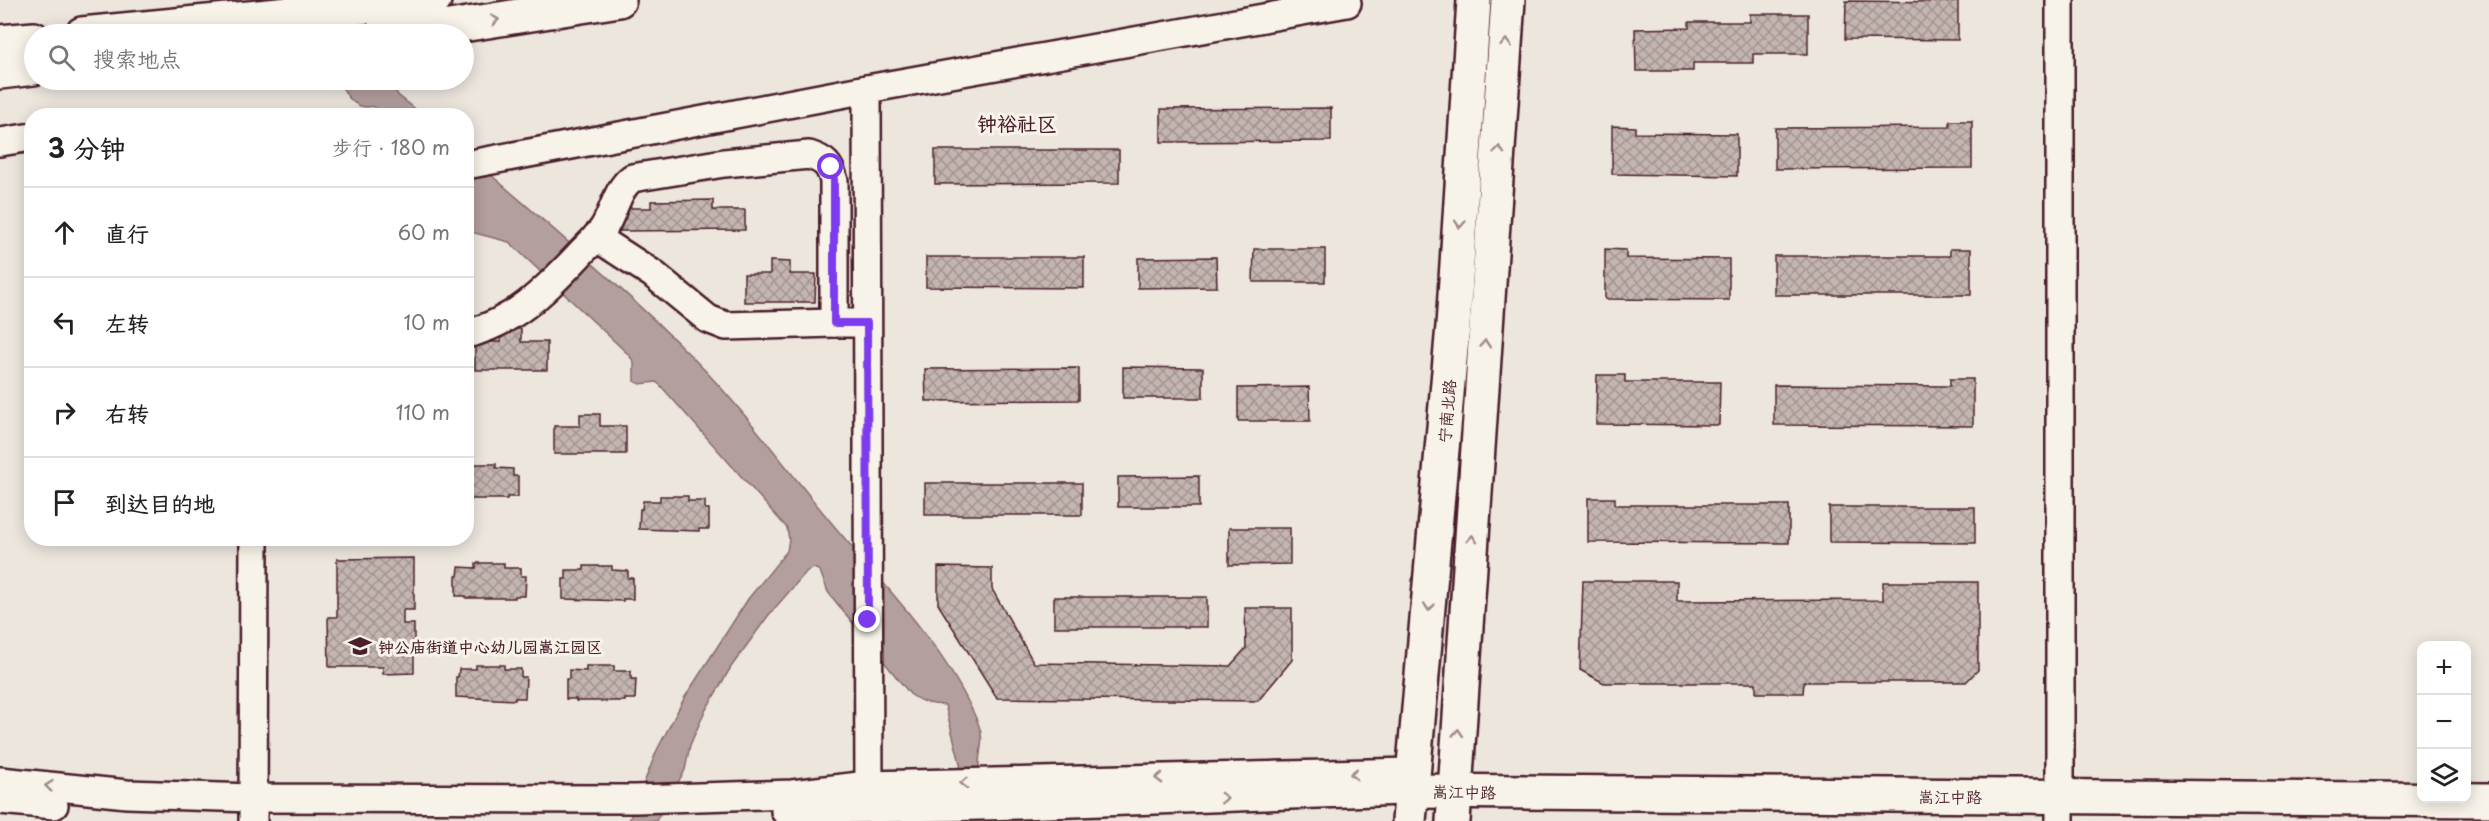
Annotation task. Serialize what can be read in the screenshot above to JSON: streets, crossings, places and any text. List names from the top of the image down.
{
  "streets": {
    "main road": ["宁南北路", "嵩江中路"]
  },
  "crossings": [
    ["宁南北路", "嵩江中路"]
  ],
  "districts": ["钟裕社区"],
  "places": {
    "school or university": ["钟公庙街道中心幼儿园嵩江园区"]
  },
  "page": {
    "search": "搜索地点",
    "heading": ["3 分钟", "步行 · 180 m"],
    "list": [
      ["直行", "60 m"],
      ["左转", "10 m"],
      ["右转", "110 m"],
      "到达目的地"
    ],
    "map_buttons": ["+", "−"]
  }
}
